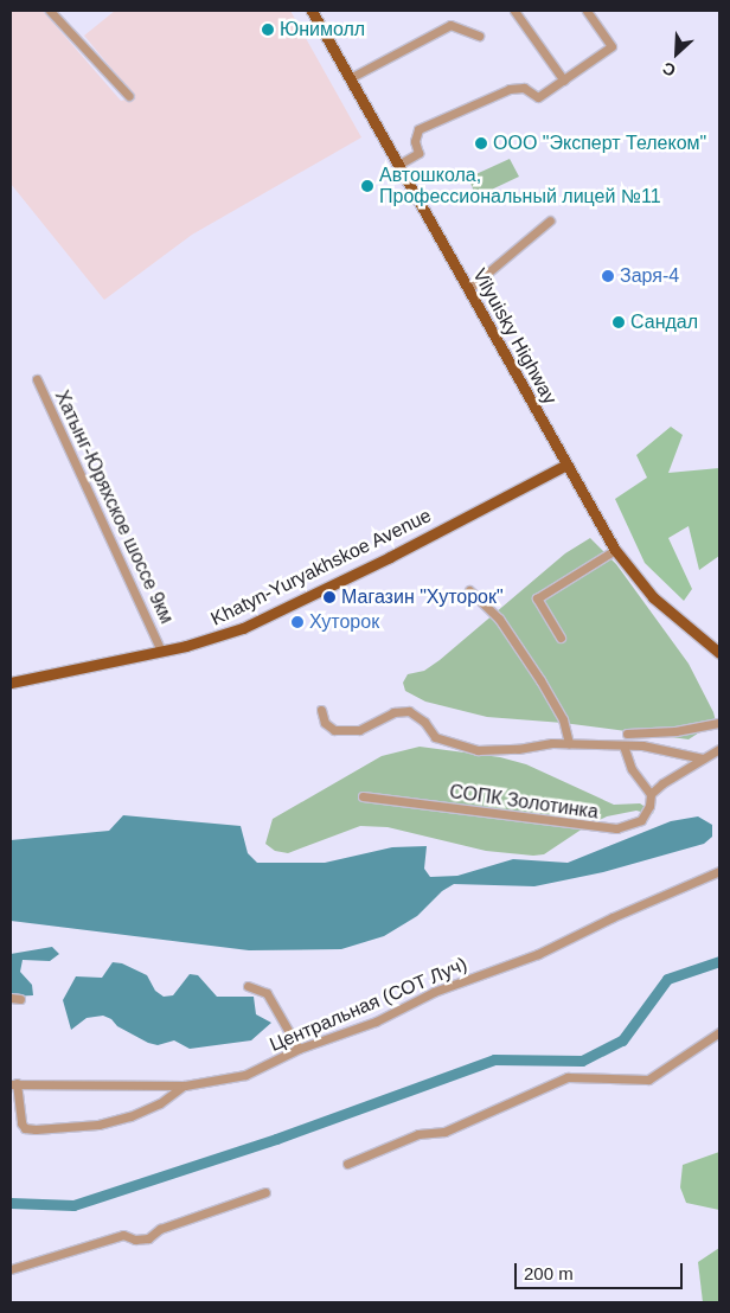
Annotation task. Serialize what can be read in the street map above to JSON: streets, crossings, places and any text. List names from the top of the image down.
{
  "streets": {
    "main road": ["Vilyuisky Highway", "Khatyn-Yuryakhskoe Avenue"],
    "street": ["Хатынг-Юряхское шоссе 9км", "СОПК Золотинка", "Центральная (СОТ Луч)"]
  },
  "crossings": [
    ["Vilyuisky Highway", "Khatyn-Yuryakhskoe Avenue"],
    ["Хатынг-Юряхское шоссе 9км", "Khatyn-Yuryakhskoe Avenue"]
  ],
  "places": [
    "Юнимолл",
    "ООО \"Эксперт Телеком\"",
    "Автошкола, Профессиональный лицей №11",
    "Заря-4",
    "Сандал",
    "Магазин \"Хуторок\"",
    "Хуторок"
  ],
  "scale_bar": "200 m",
  "north": "bottom left"
}
